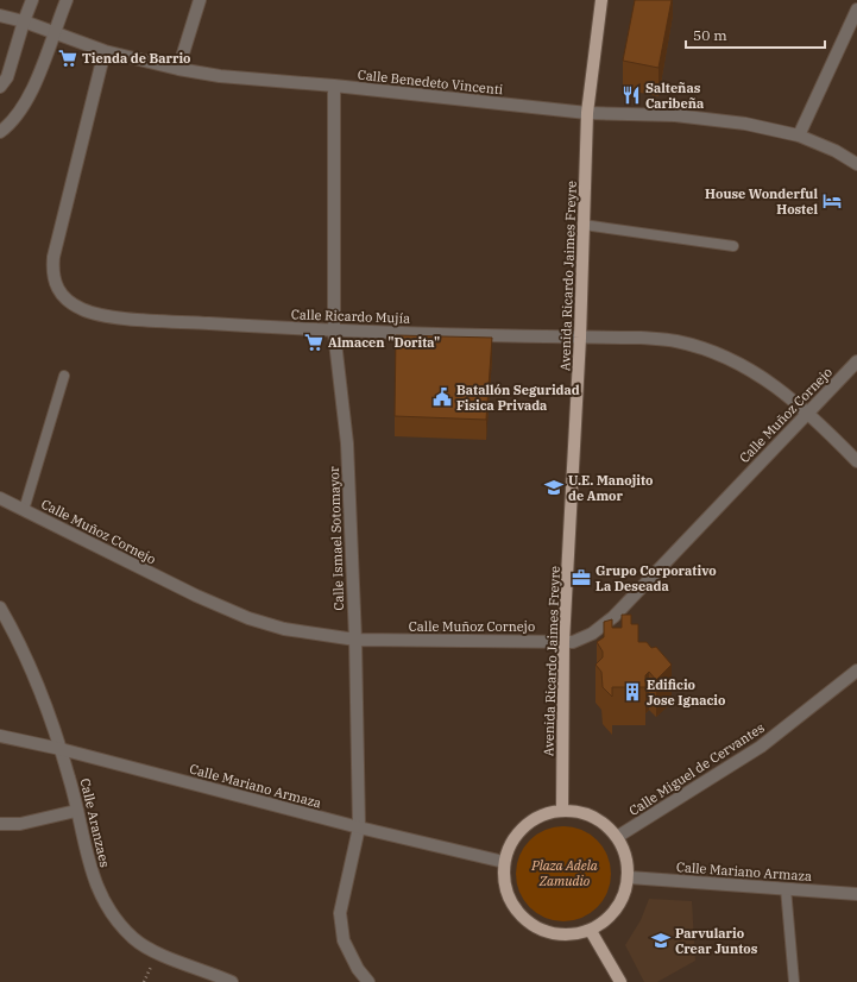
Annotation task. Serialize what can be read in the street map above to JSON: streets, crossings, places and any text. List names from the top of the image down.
{
  "streets": {
    "main road": ["Avenida Ricardo Jaimes Freyre"],
    "street": [
      "Calle Benedeto Vincenti",
      "Calle Ricardo Mujía",
      "Calle Muñoz Cornejo",
      "Calle Ismael Sotomayor",
      "Calle Miguel de Cervantes",
      "Calle Mariano Armaza",
      "Calle Aranzaes"
    ]
  },
  "crossings": [
    ["Calle Benedeto Vincenti", "Avenida Ricardo Jaimes Freyre"],
    ["Calle Benedeto Vincenti", "Calle Ricardo Mujía"],
    ["Calle Benedeto Vincenti", "Calle Ismael Sotomayor"],
    ["Avenida Ricardo Jaimes Freyre", "Calle Ricardo Mujía"],
    ["Avenida Ricardo Jaimes Freyre", "Calle Muñoz Cornejo"],
    ["Avenida Ricardo Jaimes Freyre", "Calle Miguel de Cervantes"],
    ["Avenida Ricardo Jaimes Freyre", "Calle Mariano Armaza"],
    ["Calle Ricardo Mujía", "Calle Muñoz Cornejo"],
    ["Calle Ricardo Mujía", "Calle Ismael Sotomayor"],
    ["Calle Muñoz Cornejo", "Calle Ismael Sotomayor"],
    ["Calle Ismael Sotomayor", "Calle Mariano Armaza"],
    ["Calle Miguel de Cervantes", "Calle Mariano Armaza"],
    ["Calle Mariano Armaza", "Calle Aranzaes"]
  ],
  "parks": ["Plaza Adela Zamudio"],
  "places": {
    "supermarket": ["Tienda de Barrio", "Almacen \"Dorita\""],
    "restaurant": ["Salteñas Caribeña"],
    "hotel": ["House Wonderful Hostel"],
    "public building": ["Batallón Seguridad Fisica Privada"],
    "school or university": ["U.E. Manojito de Amor", "Parvulario Crear Juntos"],
    "office": ["Grupo Corporativo La Deseada"],
    "building": ["Edificio Jose Ignacio"]
  },
  "scale_bar": "50 m"
}
